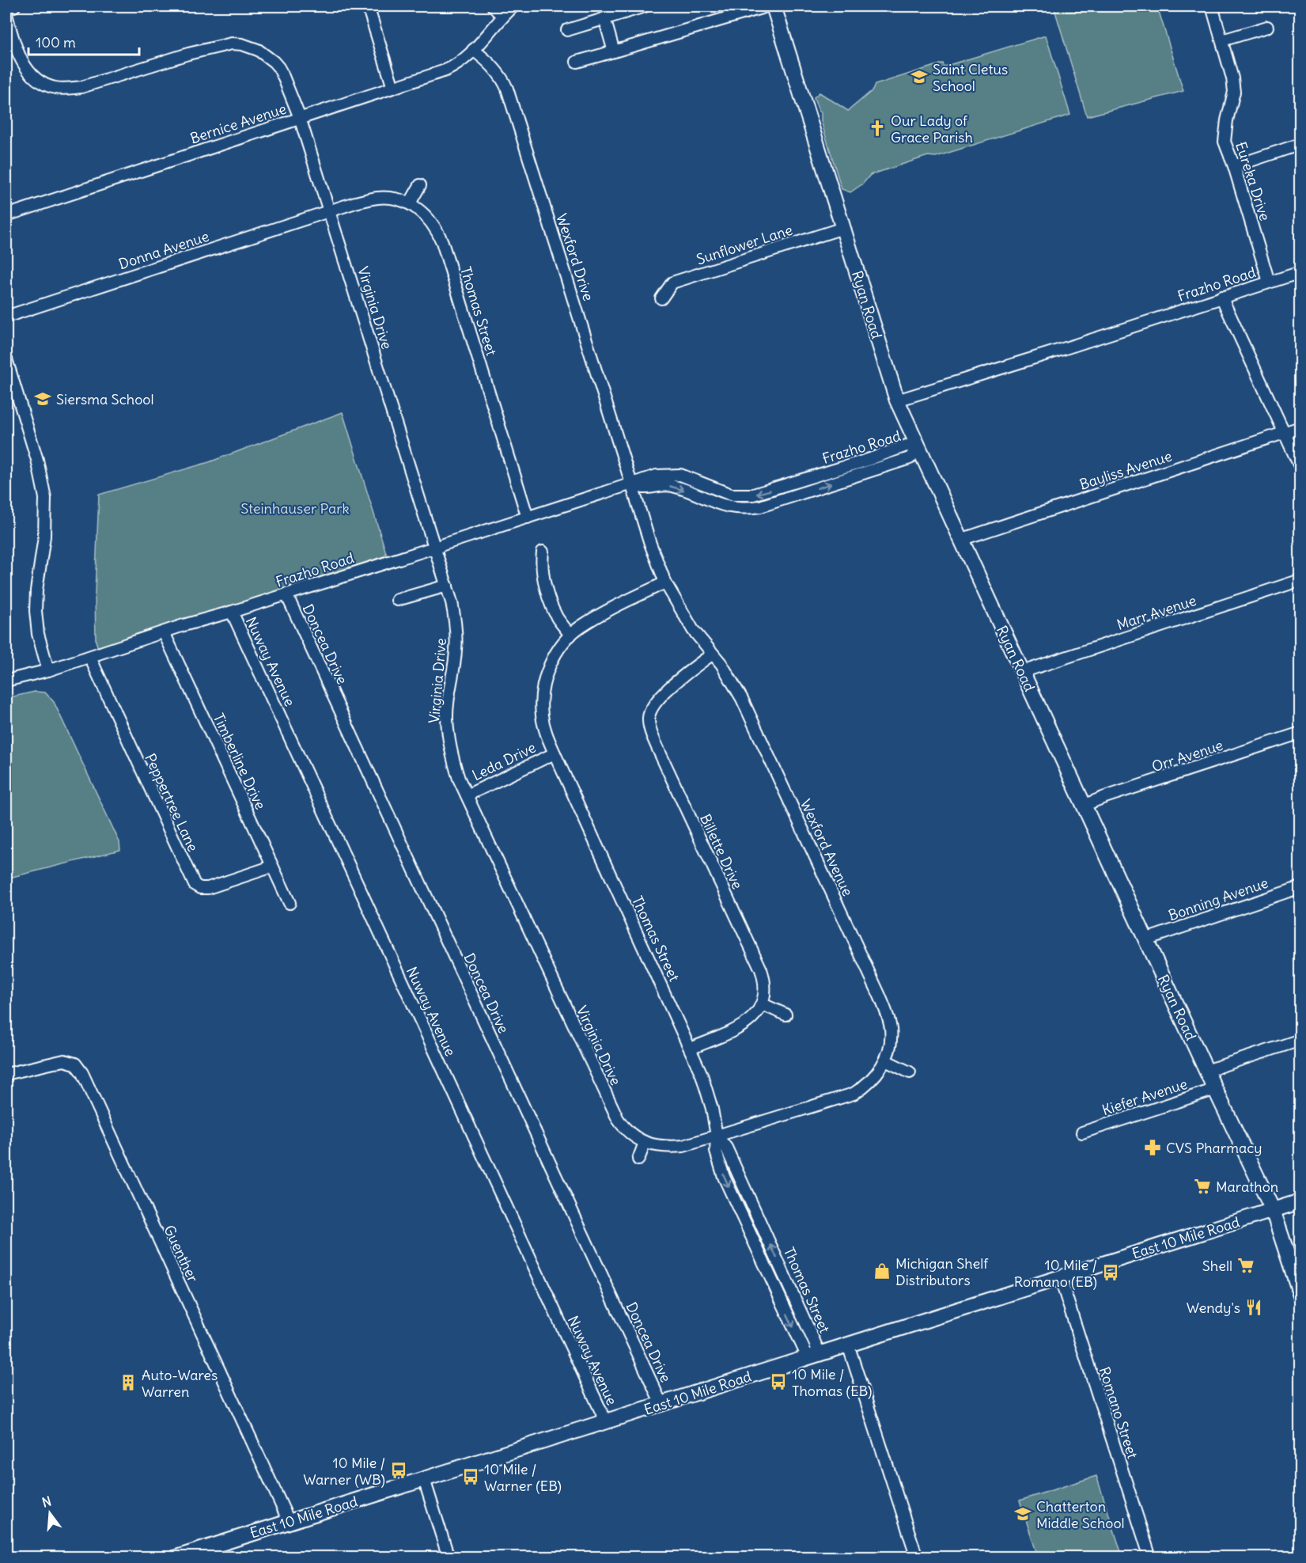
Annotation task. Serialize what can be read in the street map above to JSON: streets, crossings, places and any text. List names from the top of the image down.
{
  "streets": {
    "main road": ["Ryan Road", "East 10 Mile Road"],
    "street": [
      "Bernice Avenue",
      "Eureka Drive",
      "Sunflower Lane",
      "Donna Avenue",
      "Wexford Drive",
      "Frazho Road",
      "Virginia Drive",
      "Thomas Street",
      "Bayliss Avenue",
      "Marr Avenue",
      "Doncea Drive",
      "Nuway Avenue",
      "Orr Avenue",
      "Timberline Drive",
      "Leda Drive",
      "Peppertree Lane",
      "Wexford Avenue",
      "Billette Drive",
      "Bonning Avenue",
      "Kiefer Avenue",
      "Guenther",
      "Romano Street"
    ]
  },
  "crossings": [
    ["Bernice Avenue", "Wexford Drive"],
    ["Bernice Avenue", "Virginia Drive"],
    ["Eureka Drive", "Frazho Road"],
    ["Sunflower Lane", "Ryan Road"],
    ["Donna Avenue", "Virginia Drive"],
    ["Donna Avenue", "Thomas Street"],
    ["Wexford Drive", "Frazho Road"],
    ["Wexford Drive", "Wexford Avenue"],
    ["Frazho Road", "Ryan Road"],
    ["Frazho Road", "Virginia Drive"],
    ["Frazho Road", "Thomas Street"],
    ["Frazho Road", "Doncea Drive"],
    ["Frazho Road", "Nuway Avenue"],
    ["Frazho Road", "Timberline Drive"],
    ["Frazho Road", "Peppertree Lane"],
    ["Frazho Road", "Wexford Avenue"],
    ["Ryan Road", "Bayliss Avenue"],
    ["Ryan Road", "Marr Avenue"],
    ["Ryan Road", "Orr Avenue"],
    ["Ryan Road", "Bonning Avenue"],
    ["Ryan Road", "Kiefer Avenue"],
    ["Ryan Road", "East 10 Mile Road"],
    ["Virginia Drive", "Thomas Street"],
    ["Virginia Drive", "Leda Drive"],
    ["Virginia Drive", "Wexford Avenue"],
    ["Thomas Street", "Leda Drive"],
    ["Thomas Street", "Wexford Avenue"],
    ["Thomas Street", "East 10 Mile Road"],
    ["Doncea Drive", "East 10 Mile Road"],
    ["Nuway Avenue", "East 10 Mile Road"],
    ["Timberline Drive", "Peppertree Lane"],
    ["Wexford Avenue", "Billette Drive"],
    ["East 10 Mile Road", "Guenther"],
    ["East 10 Mile Road", "Romano Street"]
  ],
  "parks": ["Steinhauser Park"],
  "places": {
    "school or university": ["Saint Cletus School", "Siersma School", "Chatterton Middle School"],
    "church": ["Our Lady of Grace Parish"],
    "pharmacy": ["CVS Pharmacy"],
    "supermarket": ["Marathon", "Shell"],
    "shop": ["Michigan Shelf Distributors"],
    "bus stop": [
      "10 Mile / Romano (EB)",
      "10 Mile / Thomas (EB)",
      "10 Mile / Warner (WB)",
      "10 Mile / Warner (EB)"
    ],
    "restaurant": ["Wendy's"],
    "building": ["Auto-Wares Warren"]
  },
  "scale_bar": "100 m",
  "north": "top"
}
